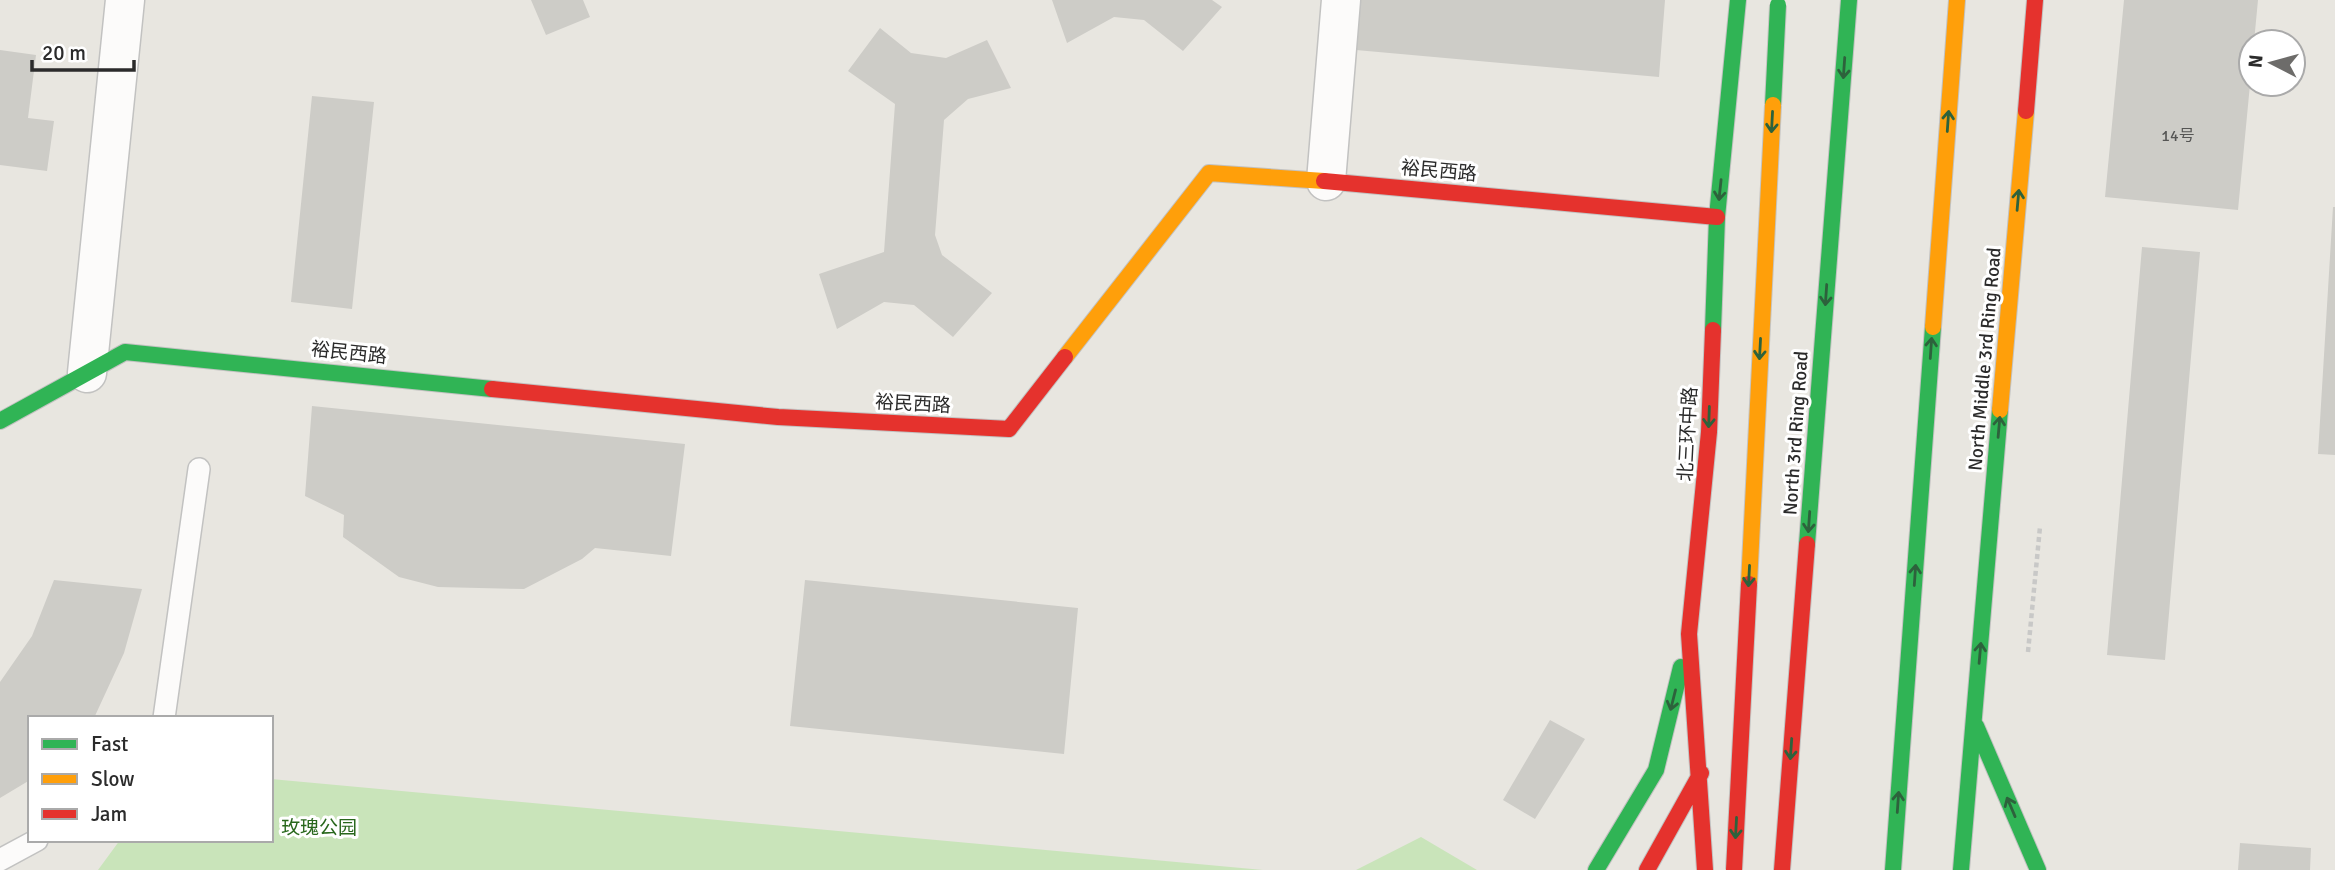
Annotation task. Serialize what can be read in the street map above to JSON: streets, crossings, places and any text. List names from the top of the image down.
{
  "streets": {
    "main road": [
      "裕民西路",
      "North Middle 3rd Ring Road",
      "North 3rd Ring Road",
      "北三环中路"
    ]
  },
  "crossings": [
    ["裕民西路", "北三环中路"]
  ],
  "parks": ["玫瑰公园"],
  "house_numbers": ["14号"],
  "legend": ["Fast", "Slow", "Jam"],
  "scale_bar": "20 m",
  "north": "left"
}
